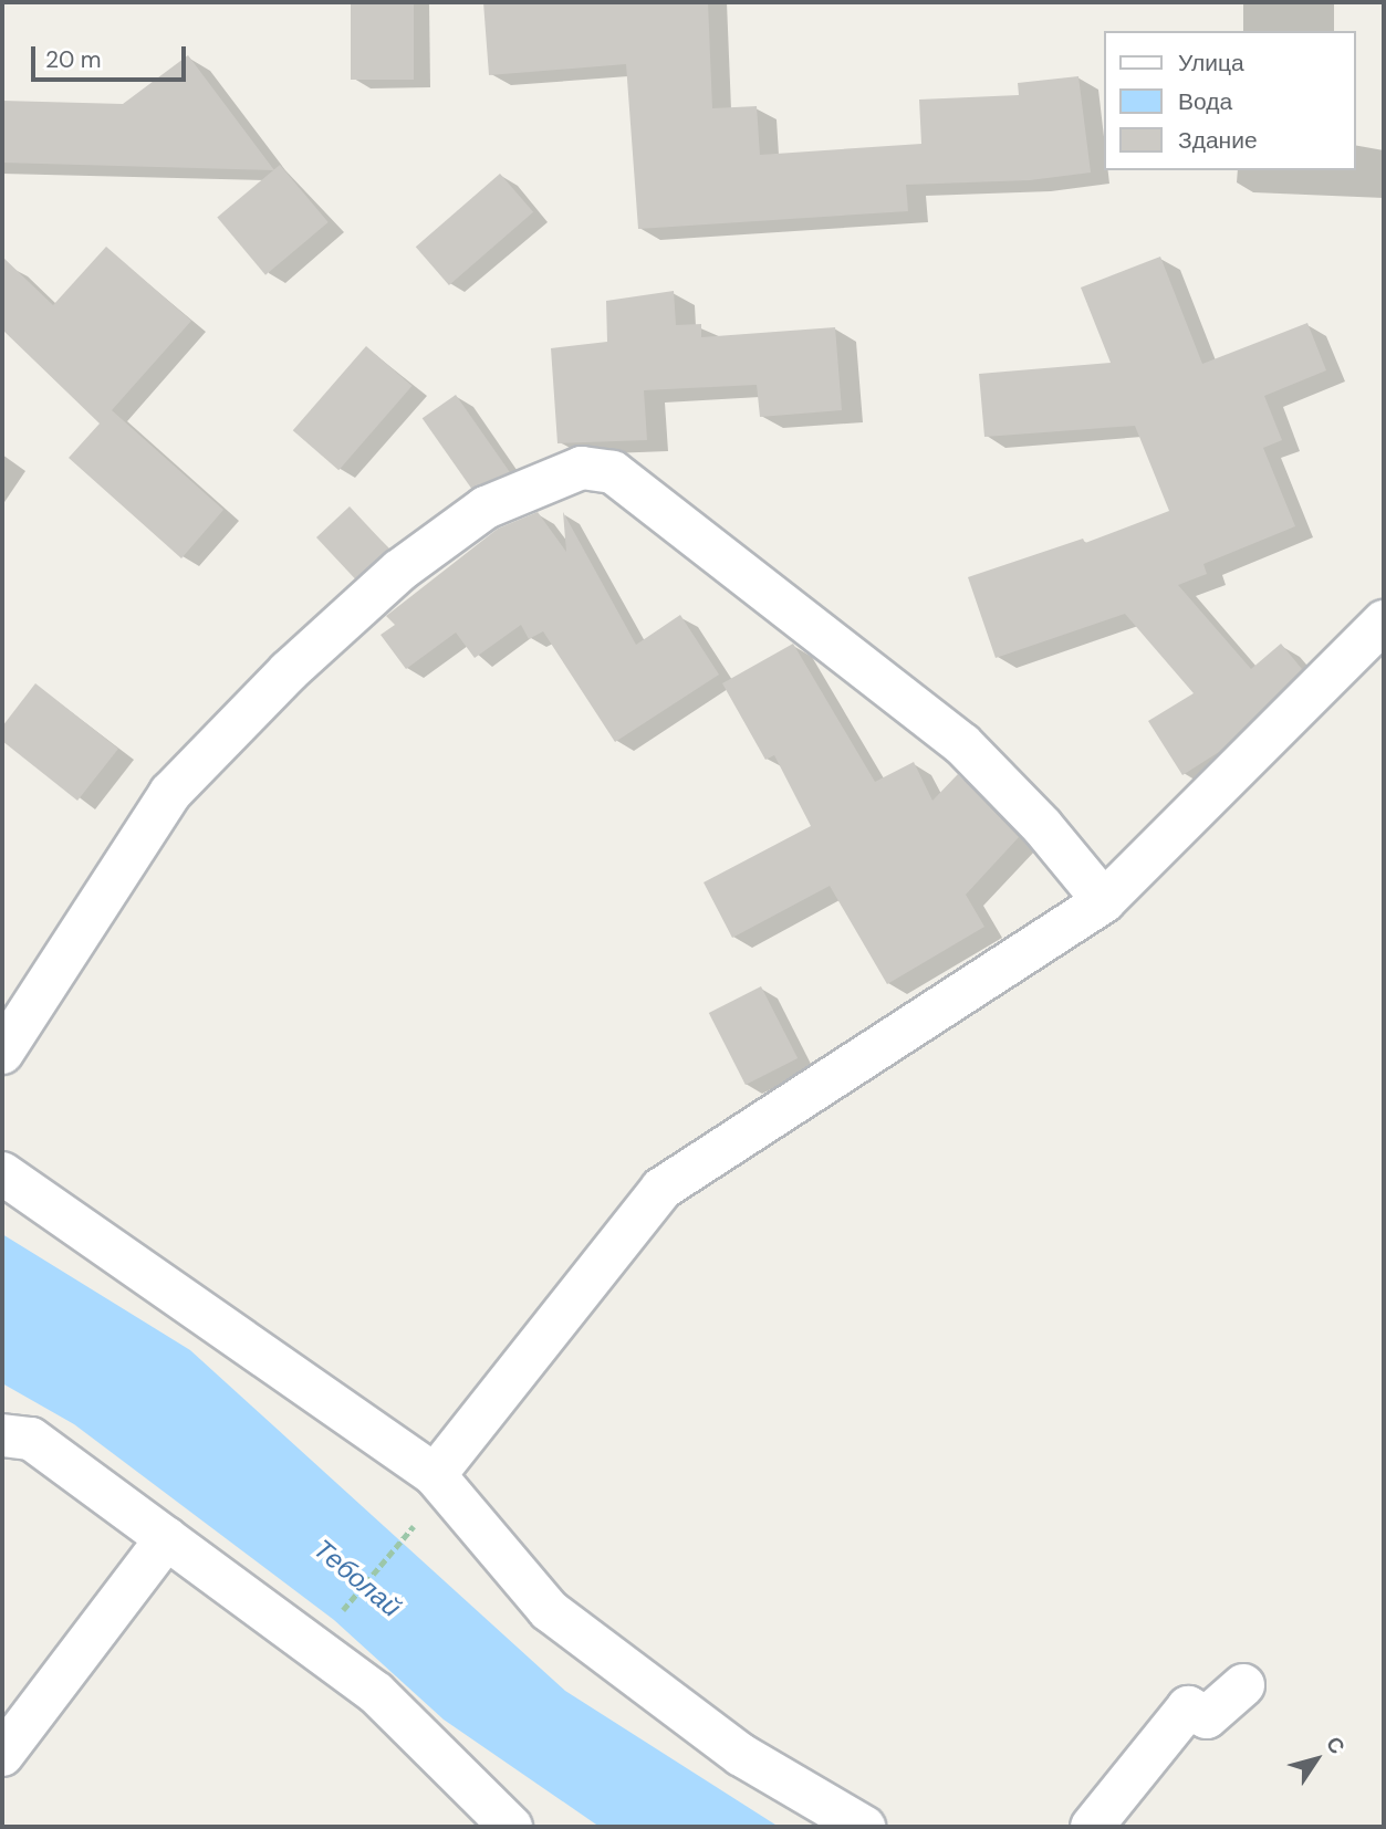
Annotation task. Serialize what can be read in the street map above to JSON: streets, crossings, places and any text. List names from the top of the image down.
{
  "water": ["Теболай"],
  "legend": ["Улица", "Вода", "Здание"],
  "scale_bar": "20 m",
  "north": "top right"
}
